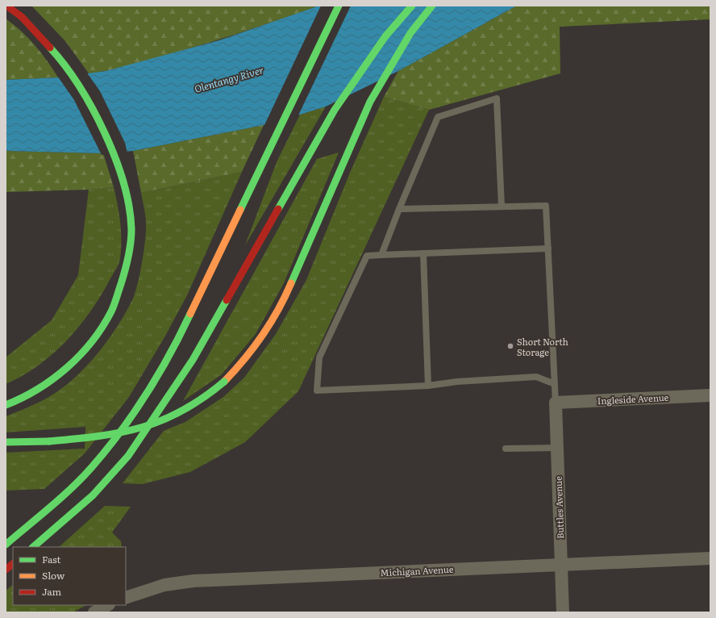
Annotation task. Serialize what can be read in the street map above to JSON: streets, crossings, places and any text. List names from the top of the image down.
{
  "streets": {
    "street": ["Ingleside Avenue", "Buttles Avenue", "Michigan Avenue"]
  },
  "crossings": [
    ["Ingleside Avenue", "Buttles Avenue"],
    ["Buttles Avenue", "Michigan Avenue"]
  ],
  "water": ["Olentangy River"],
  "places": ["Short North Storage"],
  "legend": ["Fast", "Slow", "Jam"]
}
